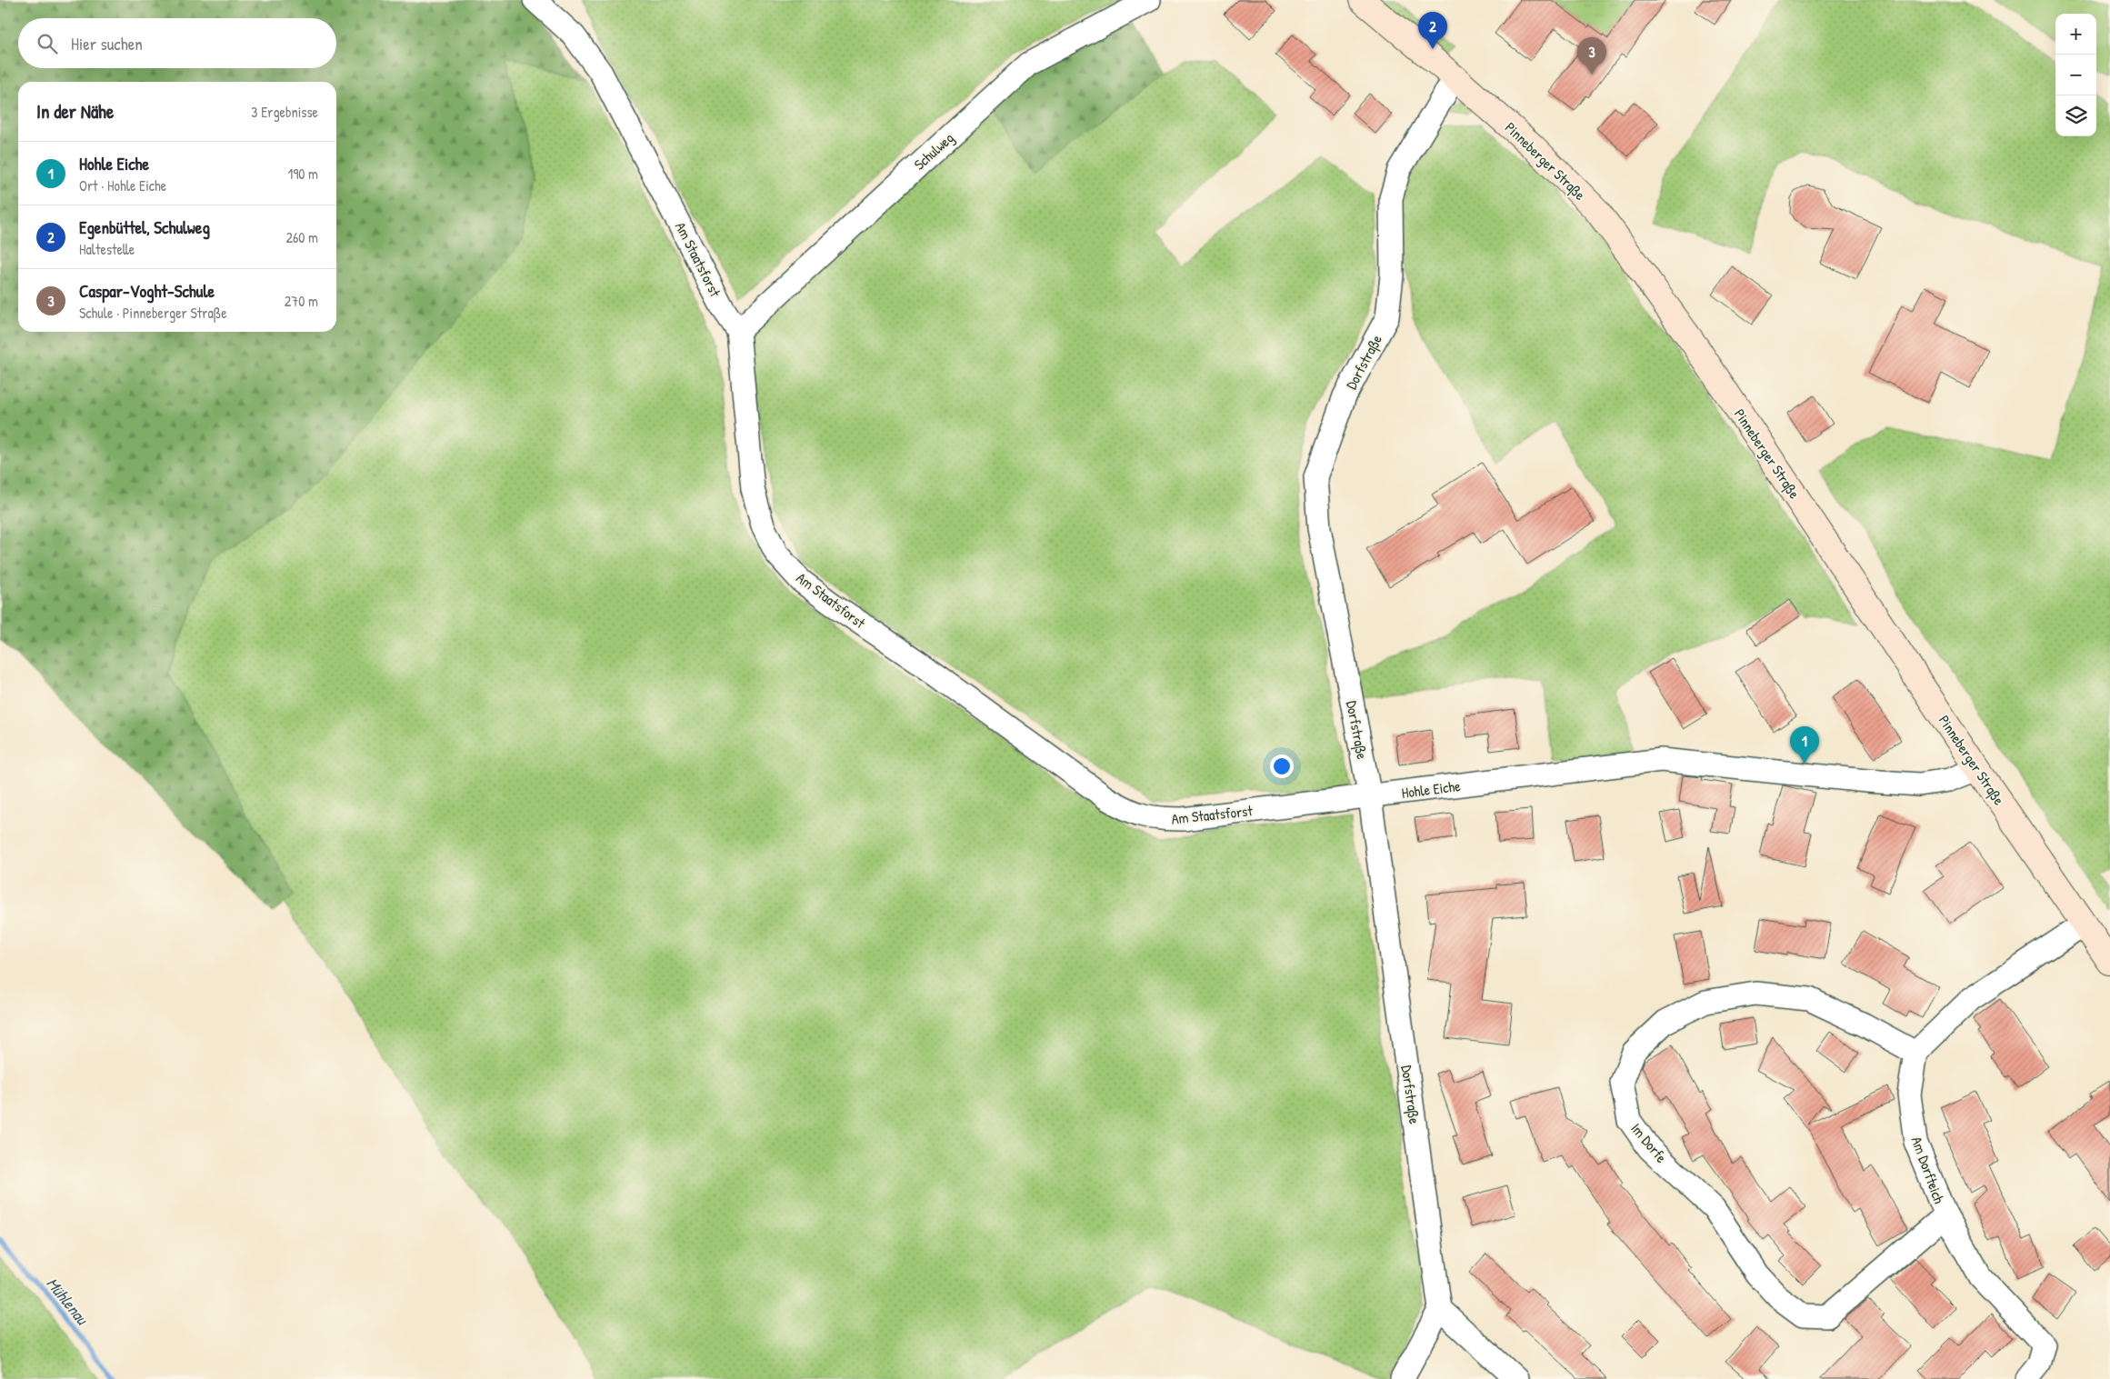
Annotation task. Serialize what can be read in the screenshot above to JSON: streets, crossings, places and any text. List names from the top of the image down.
{
  "streets": {
    "main road": ["Pinneberger Straße"],
    "street": [
      "Schulweg",
      "Am Staatsforst",
      "Dorfstraße",
      "Hohle Eiche",
      "Im Dorfe",
      "Am Dorfteich"
    ]
  },
  "crossings": [
    ["Schulweg", "Am Staatsforst"],
    ["Pinneberger Straße", "Dorfstraße"],
    ["Pinneberger Straße", "Hohle Eiche"],
    ["Am Staatsforst", "Dorfstraße"],
    ["Am Staatsforst", "Hohle Eiche"],
    ["Dorfstraße", "Hohle Eiche"],
    ["Im Dorfe", "Am Dorfteich"]
  ],
  "water": ["Mühlenau"],
  "page": {
    "pins": ["2", "3", "1"],
    "map_buttons": ["+", "−"],
    "search": "Hier suchen",
    "heading": ["In der Nähe", "3 Ergebnisse"],
    "list": [
      {
        "mark": "1",
        "name": "Hohle Eiche",
        "note": "Ort · Hohle Eiche",
        "value": "190 m"
      },
      {
        "mark": "2",
        "name": "Egenbüttel, Schulweg",
        "note": "Haltestelle",
        "value": "260 m"
      },
      {
        "mark": "3",
        "name": "Caspar-Voght-Schule",
        "note": "Schule · Pinneberger Straße",
        "value": "270 m"
      }
    ]
  }
}
